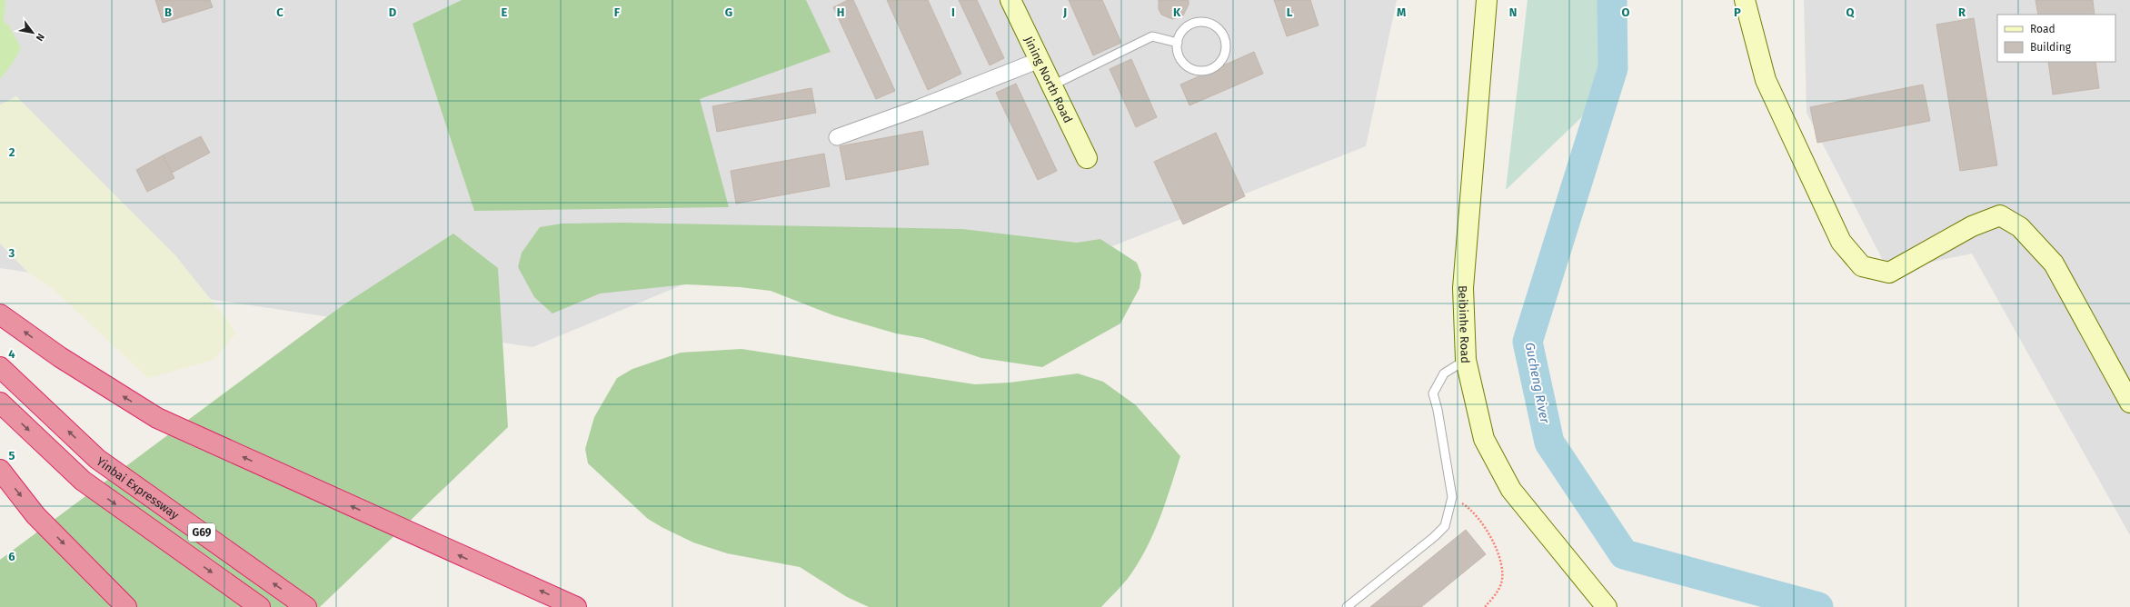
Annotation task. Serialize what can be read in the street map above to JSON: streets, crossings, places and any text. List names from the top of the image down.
{
  "streets": {
    "highway": ["Yinbai Expressway", "G69"],
    "street": ["Jining North Road", "Beibinhe Road"]
  },
  "water": ["Gucheng River"],
  "legend": ["Road", "Building"],
  "north": "bottom right",
  "grid": {
    "columns": [
      "B",
      "C",
      "D",
      "E",
      "F",
      "G",
      "H",
      "I",
      "J",
      "K",
      "L",
      "M",
      "N",
      "O",
      "P",
      "Q",
      "R"
    ],
    "rows": [
      "2",
      "3",
      "4",
      "5",
      "6"
    ]
  }
}
